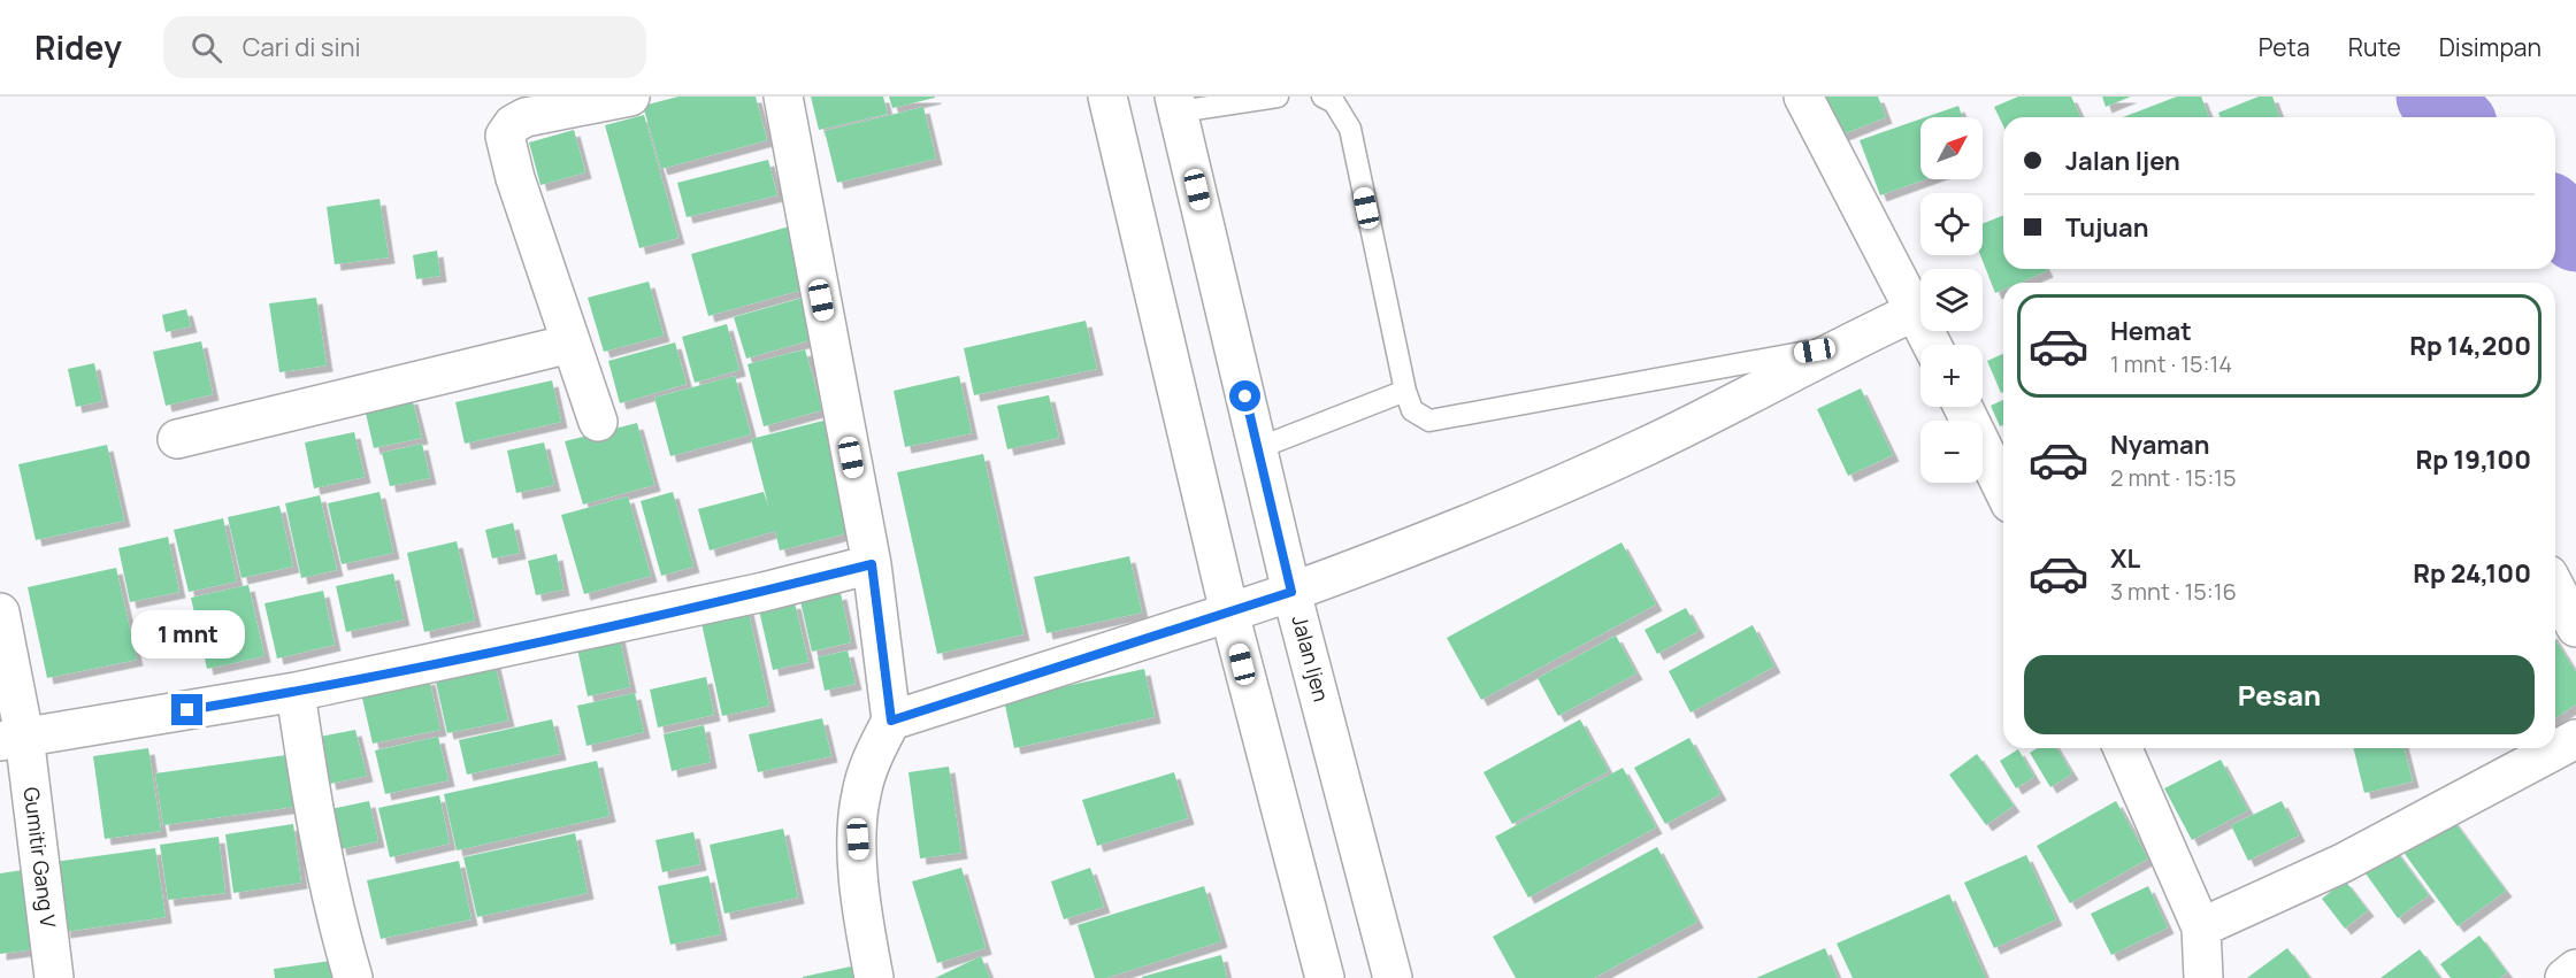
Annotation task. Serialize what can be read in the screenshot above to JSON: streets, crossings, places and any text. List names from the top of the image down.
{
  "streets": {
    "street": ["Jalan Ijen", "Gumitir Gang V"]
  },
  "north": "top right",
  "page": {
    "header": "Ridey",
    "search": "Cari di sini",
    "nav": ["Peta", "Rute", "Disimpan"],
    "map_buttons": ["+", "−"],
    "banner": ["Jalan Ijen", "Tujuan"],
    "list": [
      {
        "name": "Hemat",
        "note": "1 mnt · 15:14",
        "value": "Rp 14,200"
      },
      {
        "name": "Nyaman",
        "note": "2 mnt · 15:15",
        "value": "Rp 19,100"
      },
      {
        "name": "XL",
        "note": "3 mnt · 15:16",
        "value": "Rp 24,100"
      }
    ],
    "bubble": "1 mnt",
    "buttons": "Pesan"
  }
}
